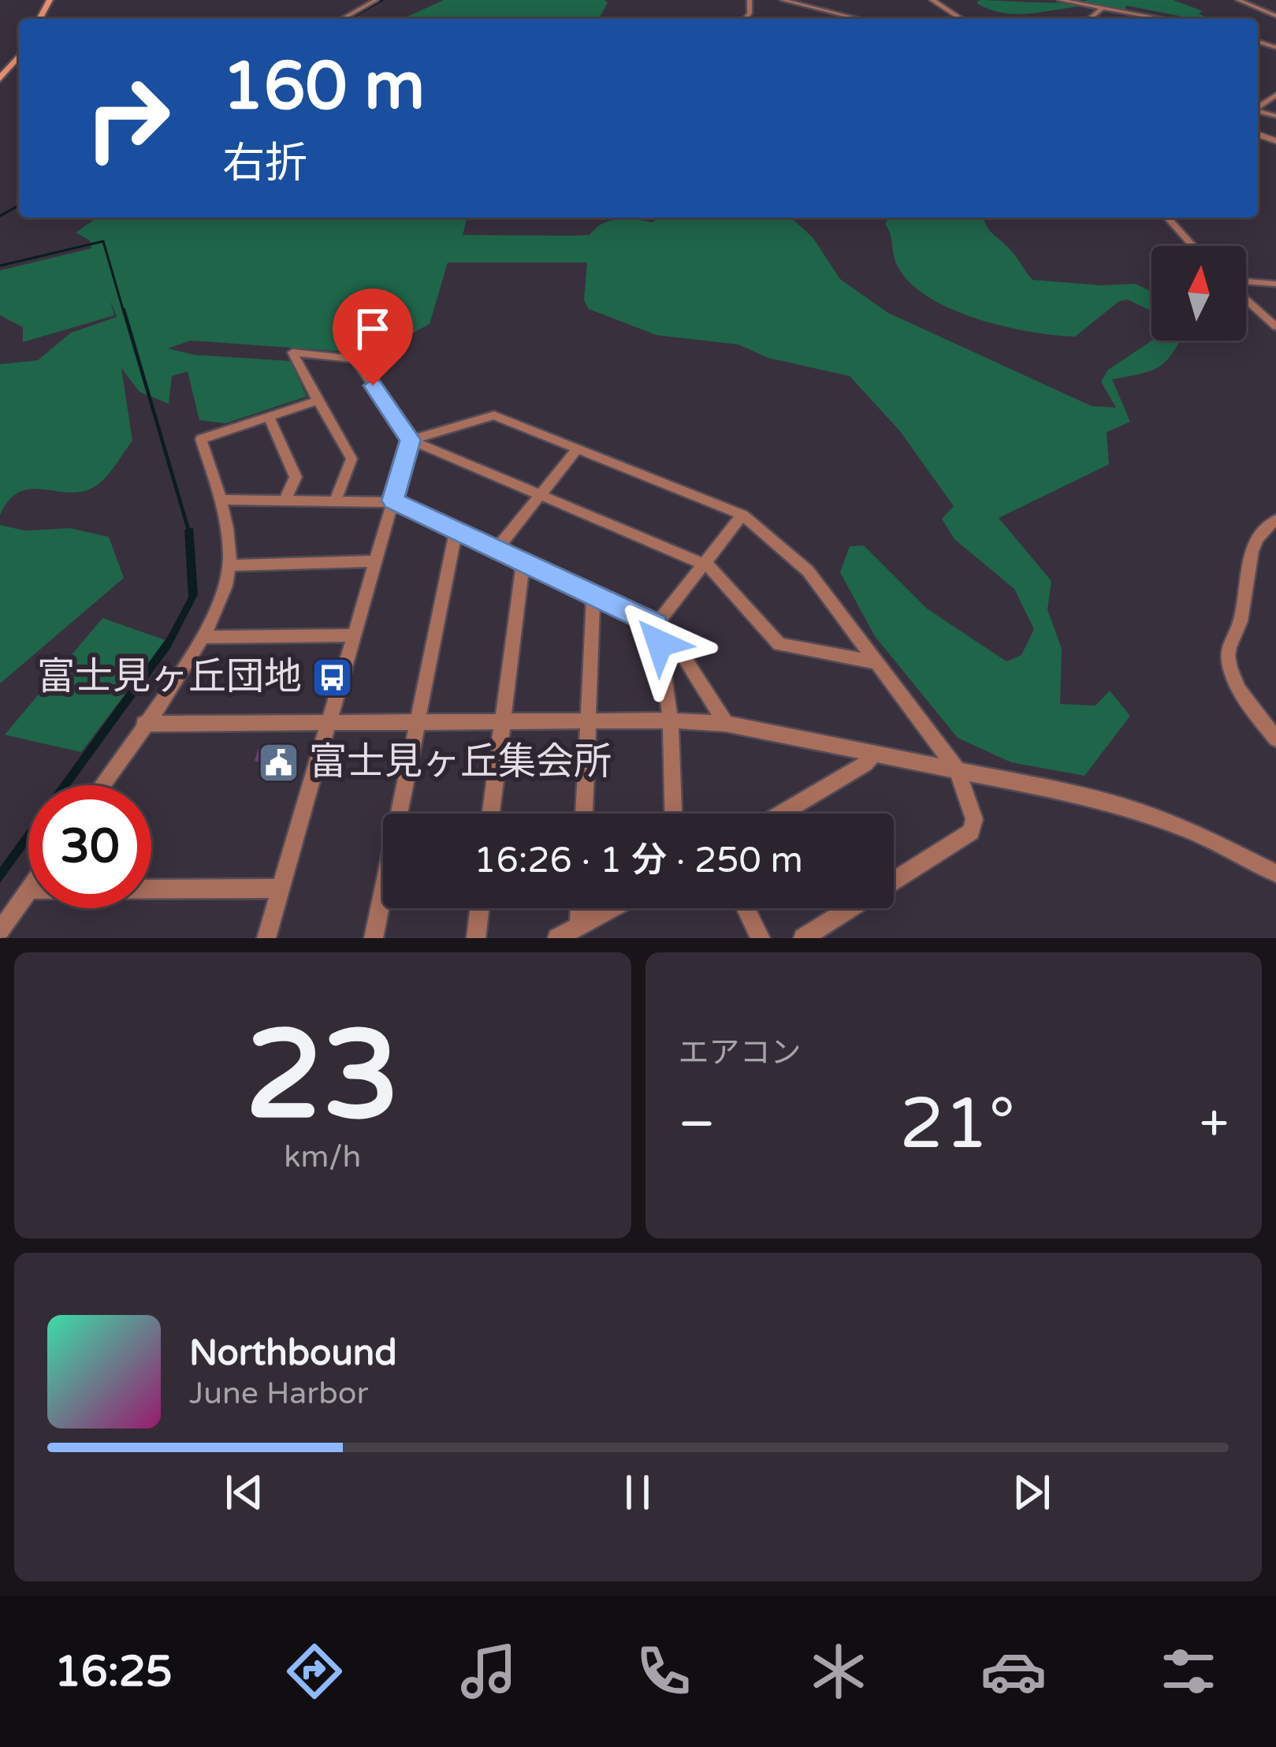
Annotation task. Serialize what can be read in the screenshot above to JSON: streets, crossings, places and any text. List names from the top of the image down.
{
  "places": {
    "bus stop": ["富士見ヶ丘団地"],
    "public building": ["富士見ヶ丘集会所"]
  },
  "north": "top",
  "page": {
    "turn": ["160 m", "右折"],
    "limit": "30",
    "trip": "16:26 · 1 分 · 250 m",
    "tile": [
      ["23", "km/h"],
      "エアコン"
    ],
    "heat": ["−", "21°", "+"],
    "song": ["Northbound", "June Harbor"],
    "tabs": "16:25"
  }
}
